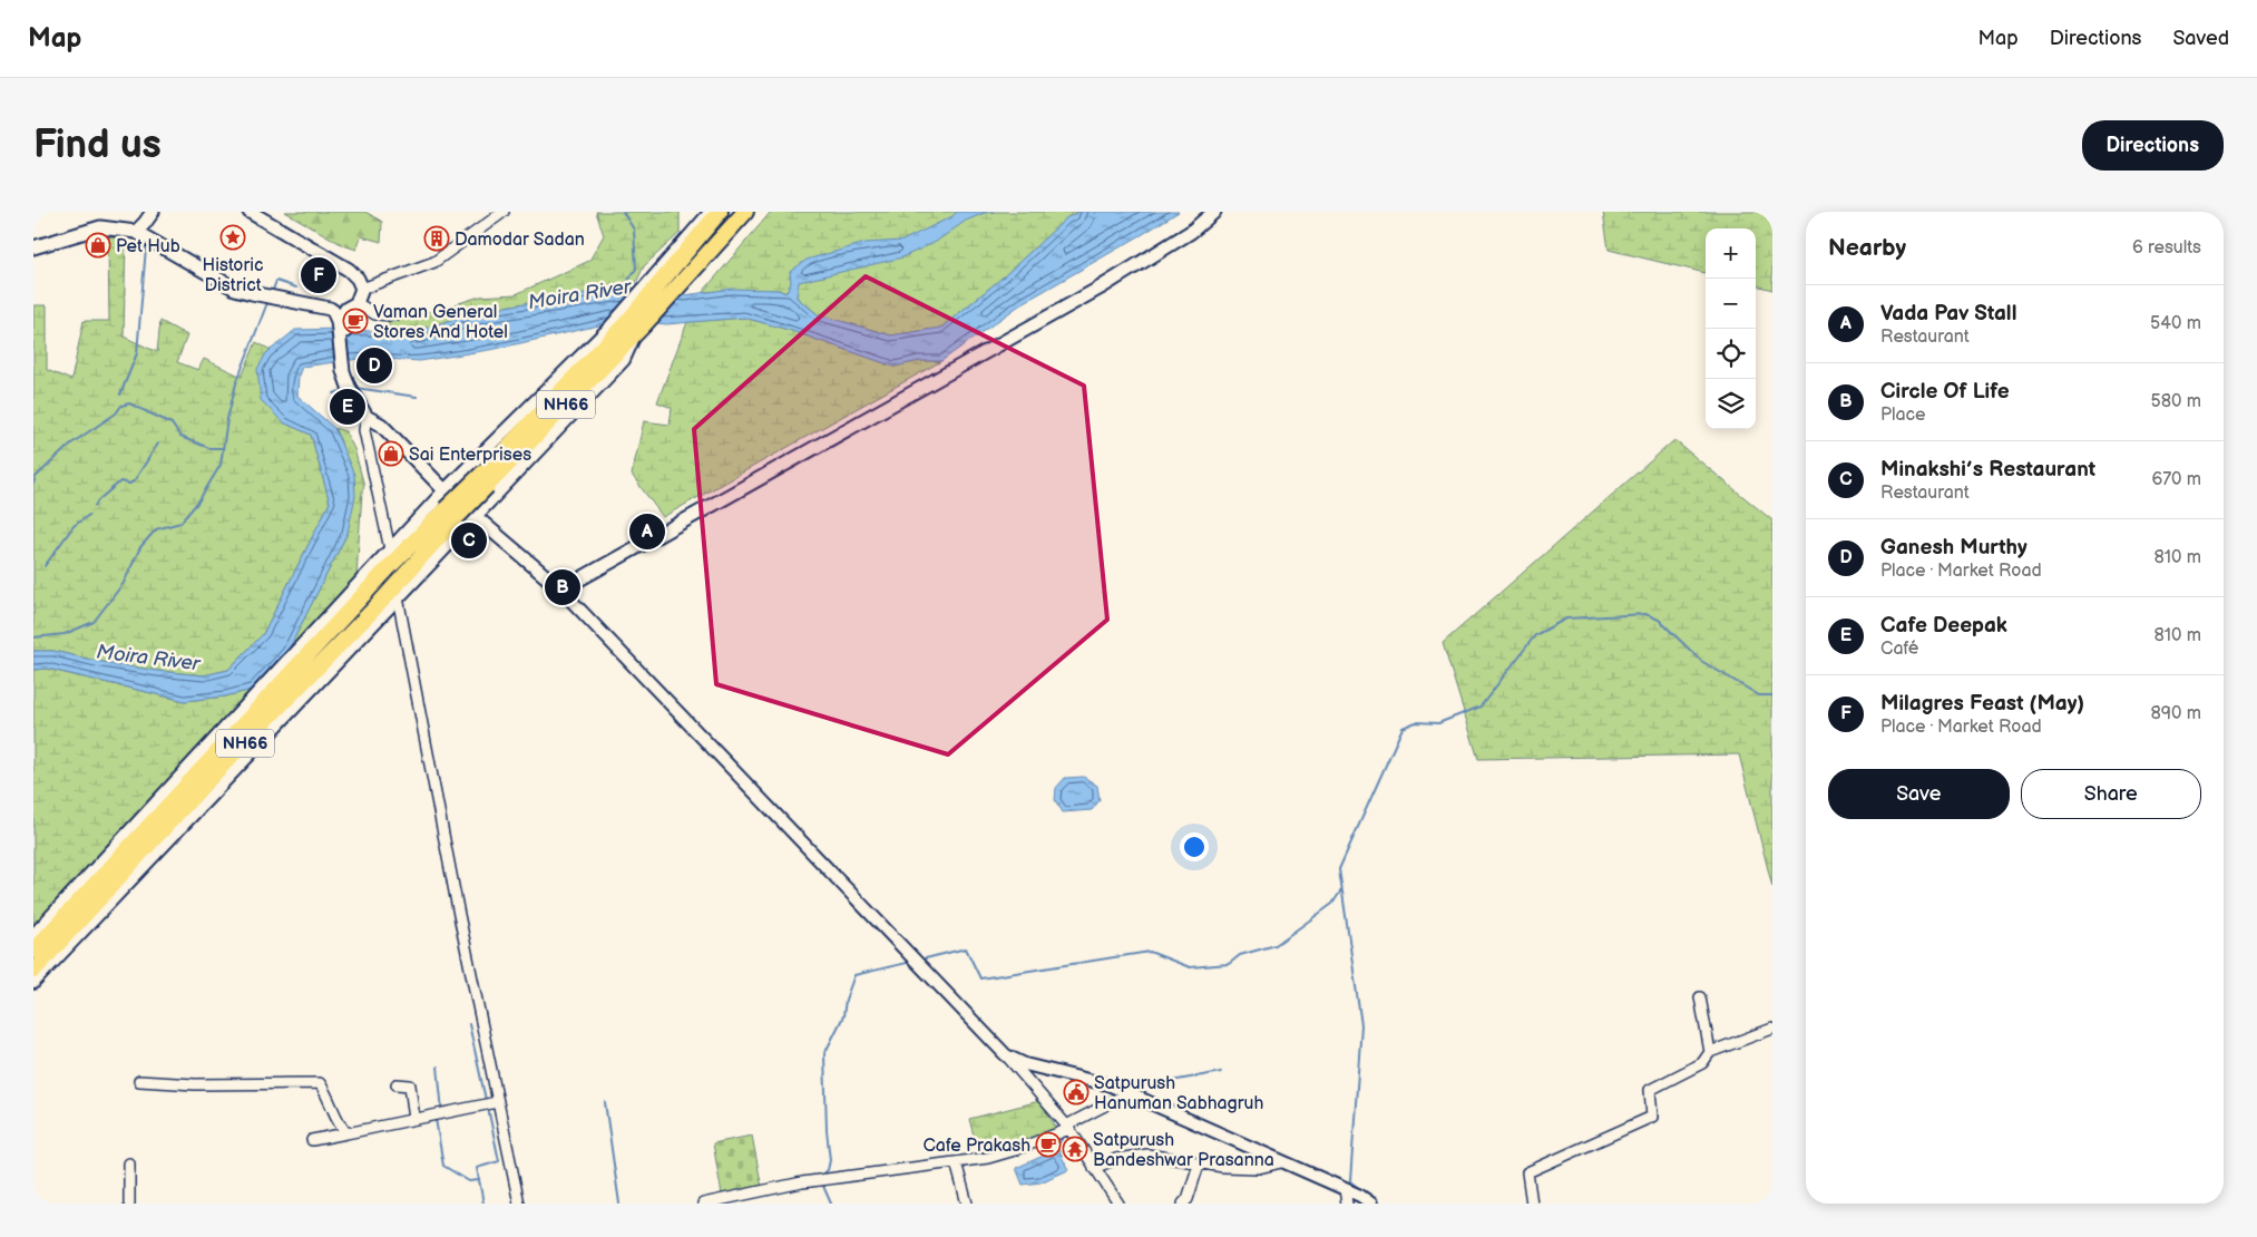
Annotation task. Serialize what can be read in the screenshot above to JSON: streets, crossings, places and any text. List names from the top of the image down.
{
  "streets": {
    "highway": ["NH66"]
  },
  "water": ["Moira River"],
  "places": {
    "place": ["Historic District"],
    "building": ["Damodar Sadan"],
    "shop": ["Pet Hub", "Sai Enterprises"],
    "cafe": ["Vaman General Stores And Hotel", "Cafe Prakash"],
    "public building": ["Satpurush Hanuman Sabhagruh"],
    "temple": ["Satpurush Bandeshwar Prasanna"]
  },
  "page": {
    "header": "Map",
    "nav": ["Map", "Directions", "Saved"],
    "buttons": [
      "Directions",
      ["Save", "Share"]
    ],
    "title": "Find us",
    "heading": ["Nearby", "6 results"],
    "map_buttons": ["+", "−"],
    "pins": [
      "F",
      "D",
      "E",
      "A",
      "C",
      "B"
    ],
    "list": [
      {
        "mark": "A",
        "name": "Vada Pav Stall",
        "note": "Restaurant",
        "value": "540 m"
      },
      {
        "mark": "B",
        "name": "Circle Of Life",
        "note": "Place",
        "value": "580 m"
      },
      {
        "mark": "C",
        "name": "Minakshi’s Restaurant",
        "note": "Restaurant",
        "value": "670 m"
      },
      {
        "mark": "D",
        "name": "Ganesh Murthy",
        "note": "Place · Market Road",
        "value": "810 m"
      },
      {
        "mark": "E",
        "name": "Cafe Deepak",
        "note": "Café",
        "value": "810 m"
      },
      {
        "mark": "F",
        "name": "Milagres Feast (May)",
        "note": "Place · Market Road",
        "value": "890 m"
      }
    ]
  }
}
